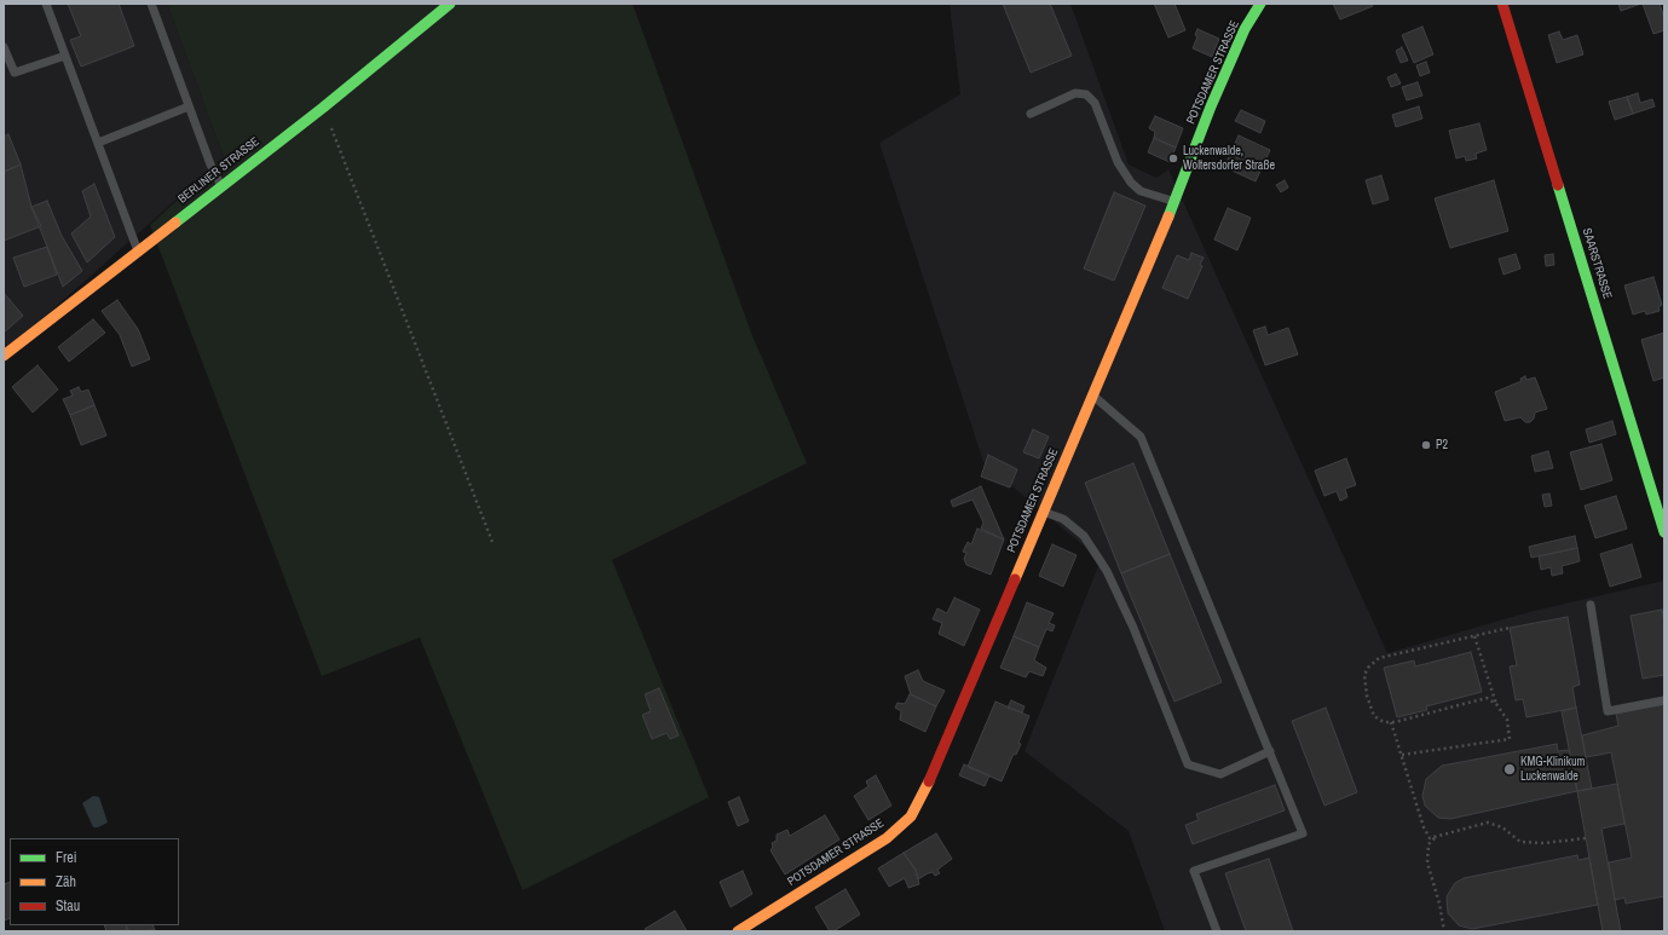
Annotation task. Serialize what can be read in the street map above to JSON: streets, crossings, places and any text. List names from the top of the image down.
{
  "streets": {
    "street": ["POTSDAMER STRASSE", "BERLINER STRASSE", "SAARSTRASSE"]
  },
  "places": ["Luckenwalde, Woltersdorfer Straße", "P2", "KMG-Klinikum Luckenwalde"],
  "legend": ["Frei", "Zäh", "Stau"]
}
